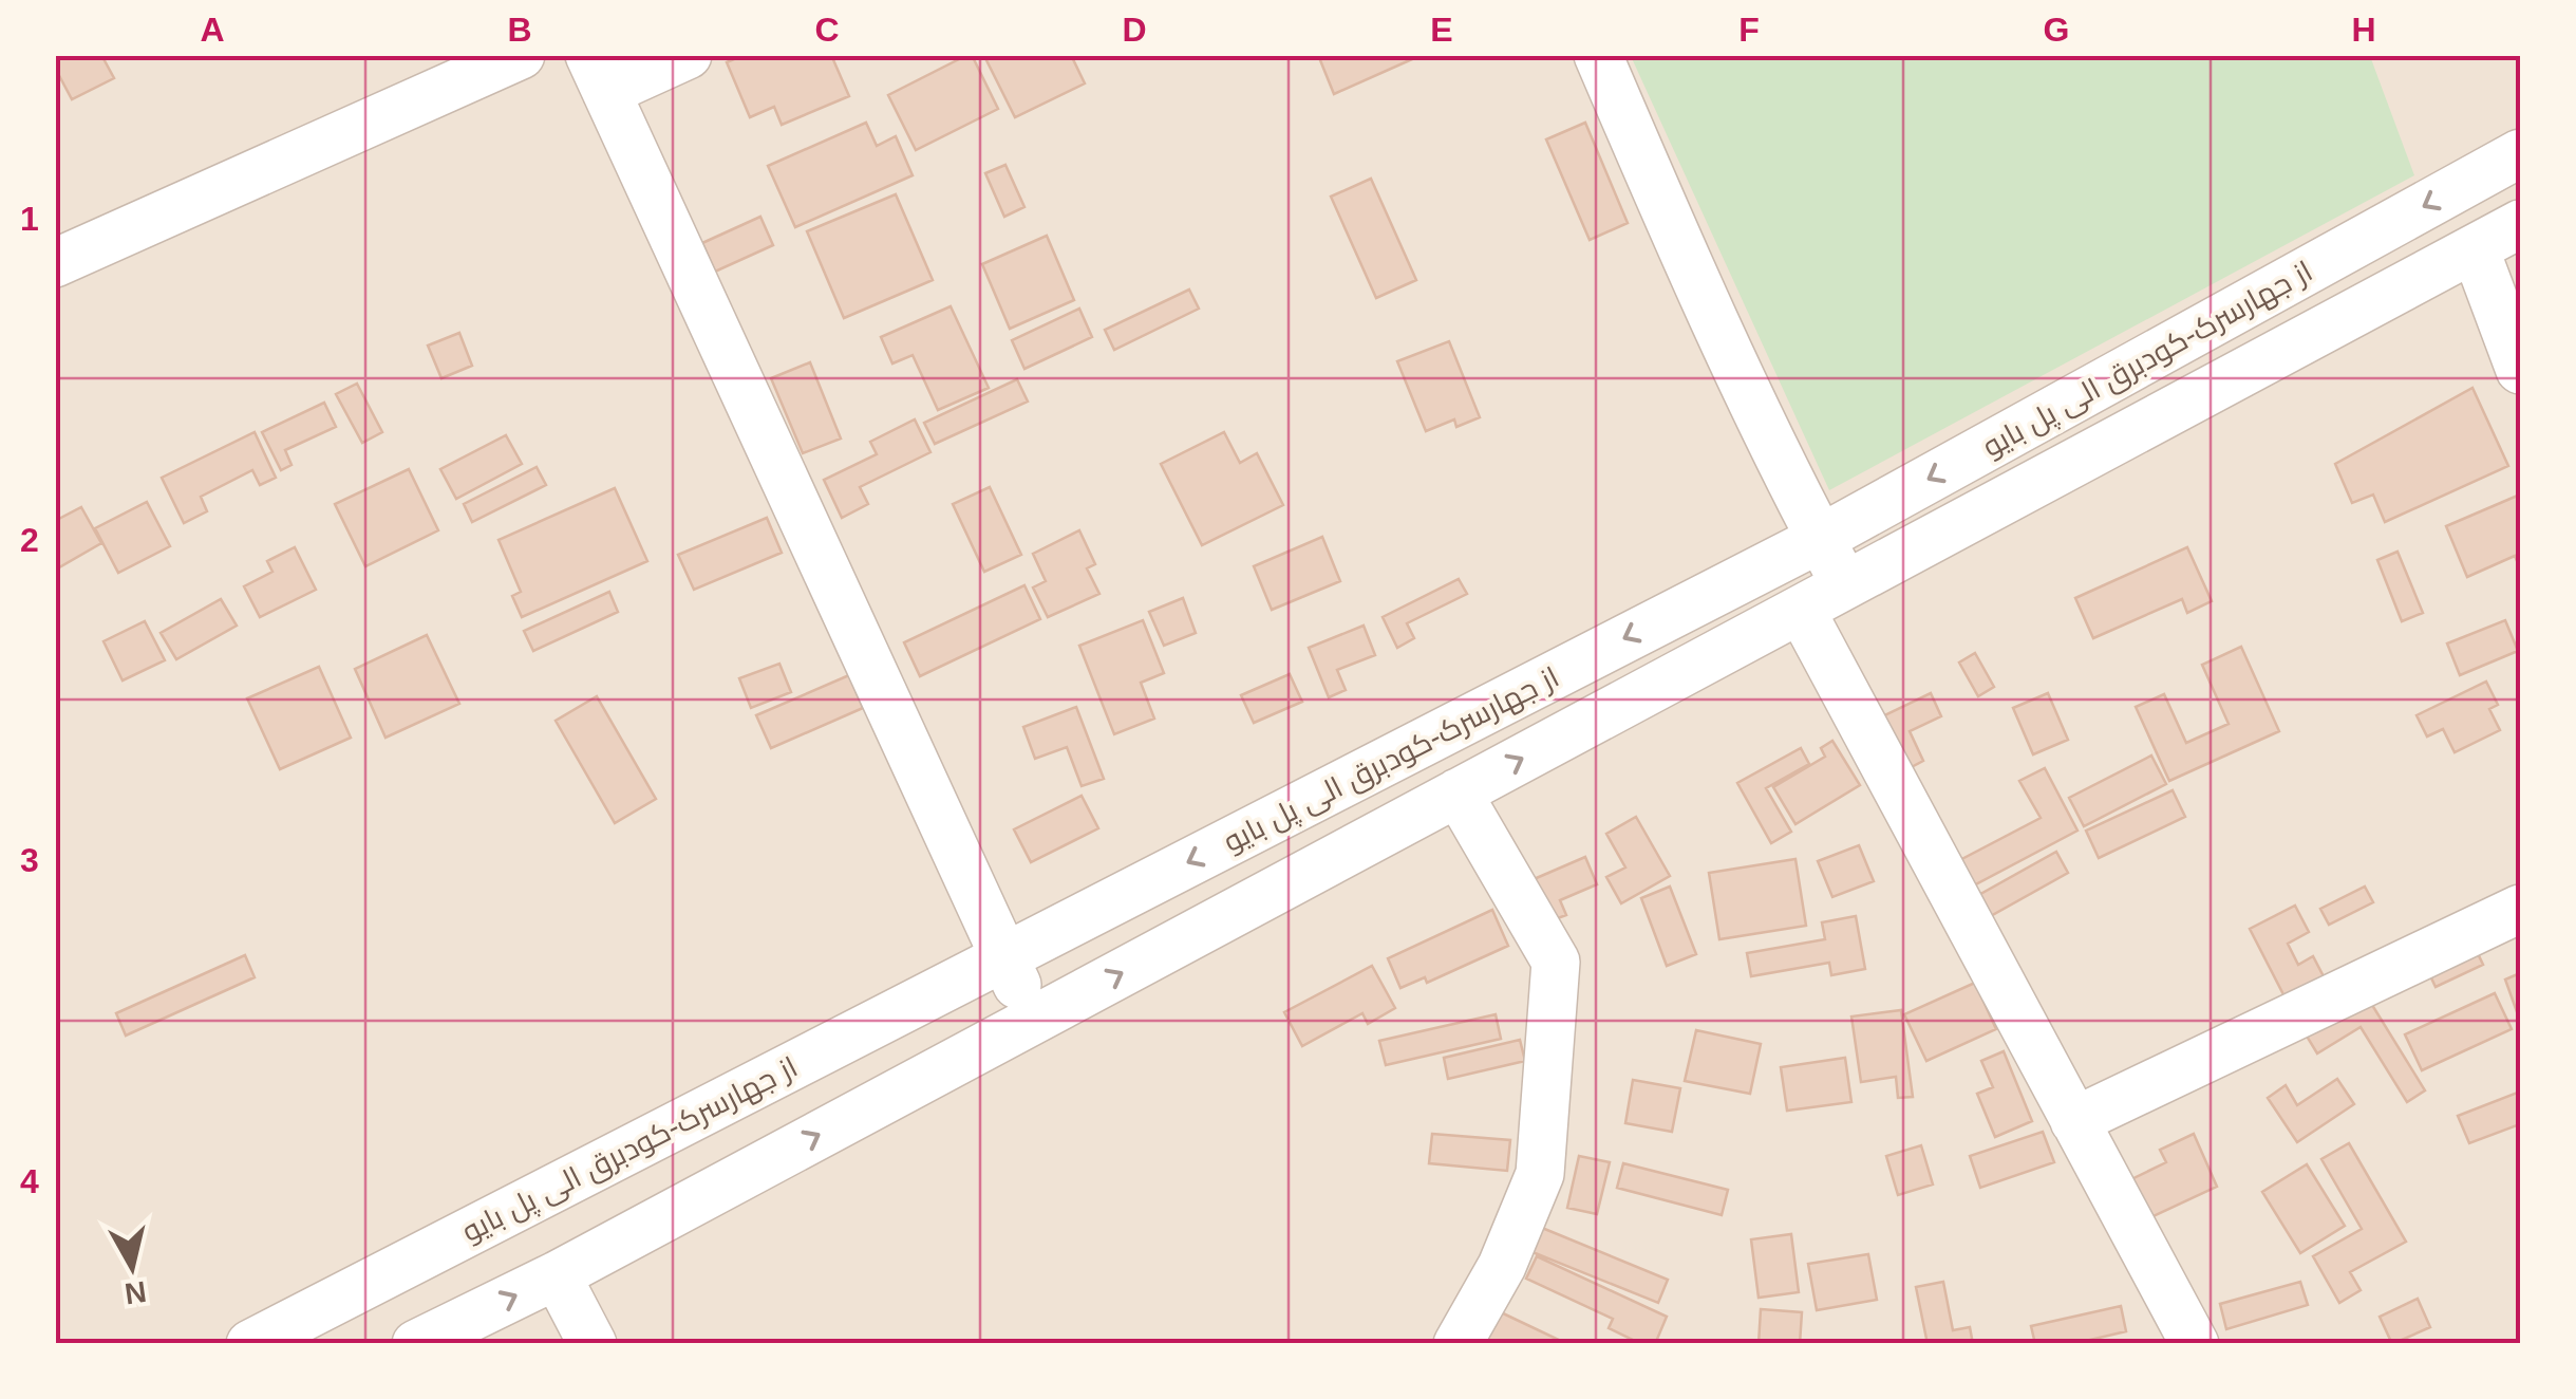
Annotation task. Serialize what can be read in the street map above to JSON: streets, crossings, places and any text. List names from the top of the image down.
{
  "streets": {
    "street": ["از جهارسرک-کودبرق الی پل بایو"]
  },
  "north": "bottom",
  "grid": {
    "columns": [
      "A",
      "B",
      "C",
      "D",
      "E",
      "F",
      "G",
      "H"
    ],
    "rows": [
      "1",
      "2",
      "3",
      "4"
    ]
  }
}
